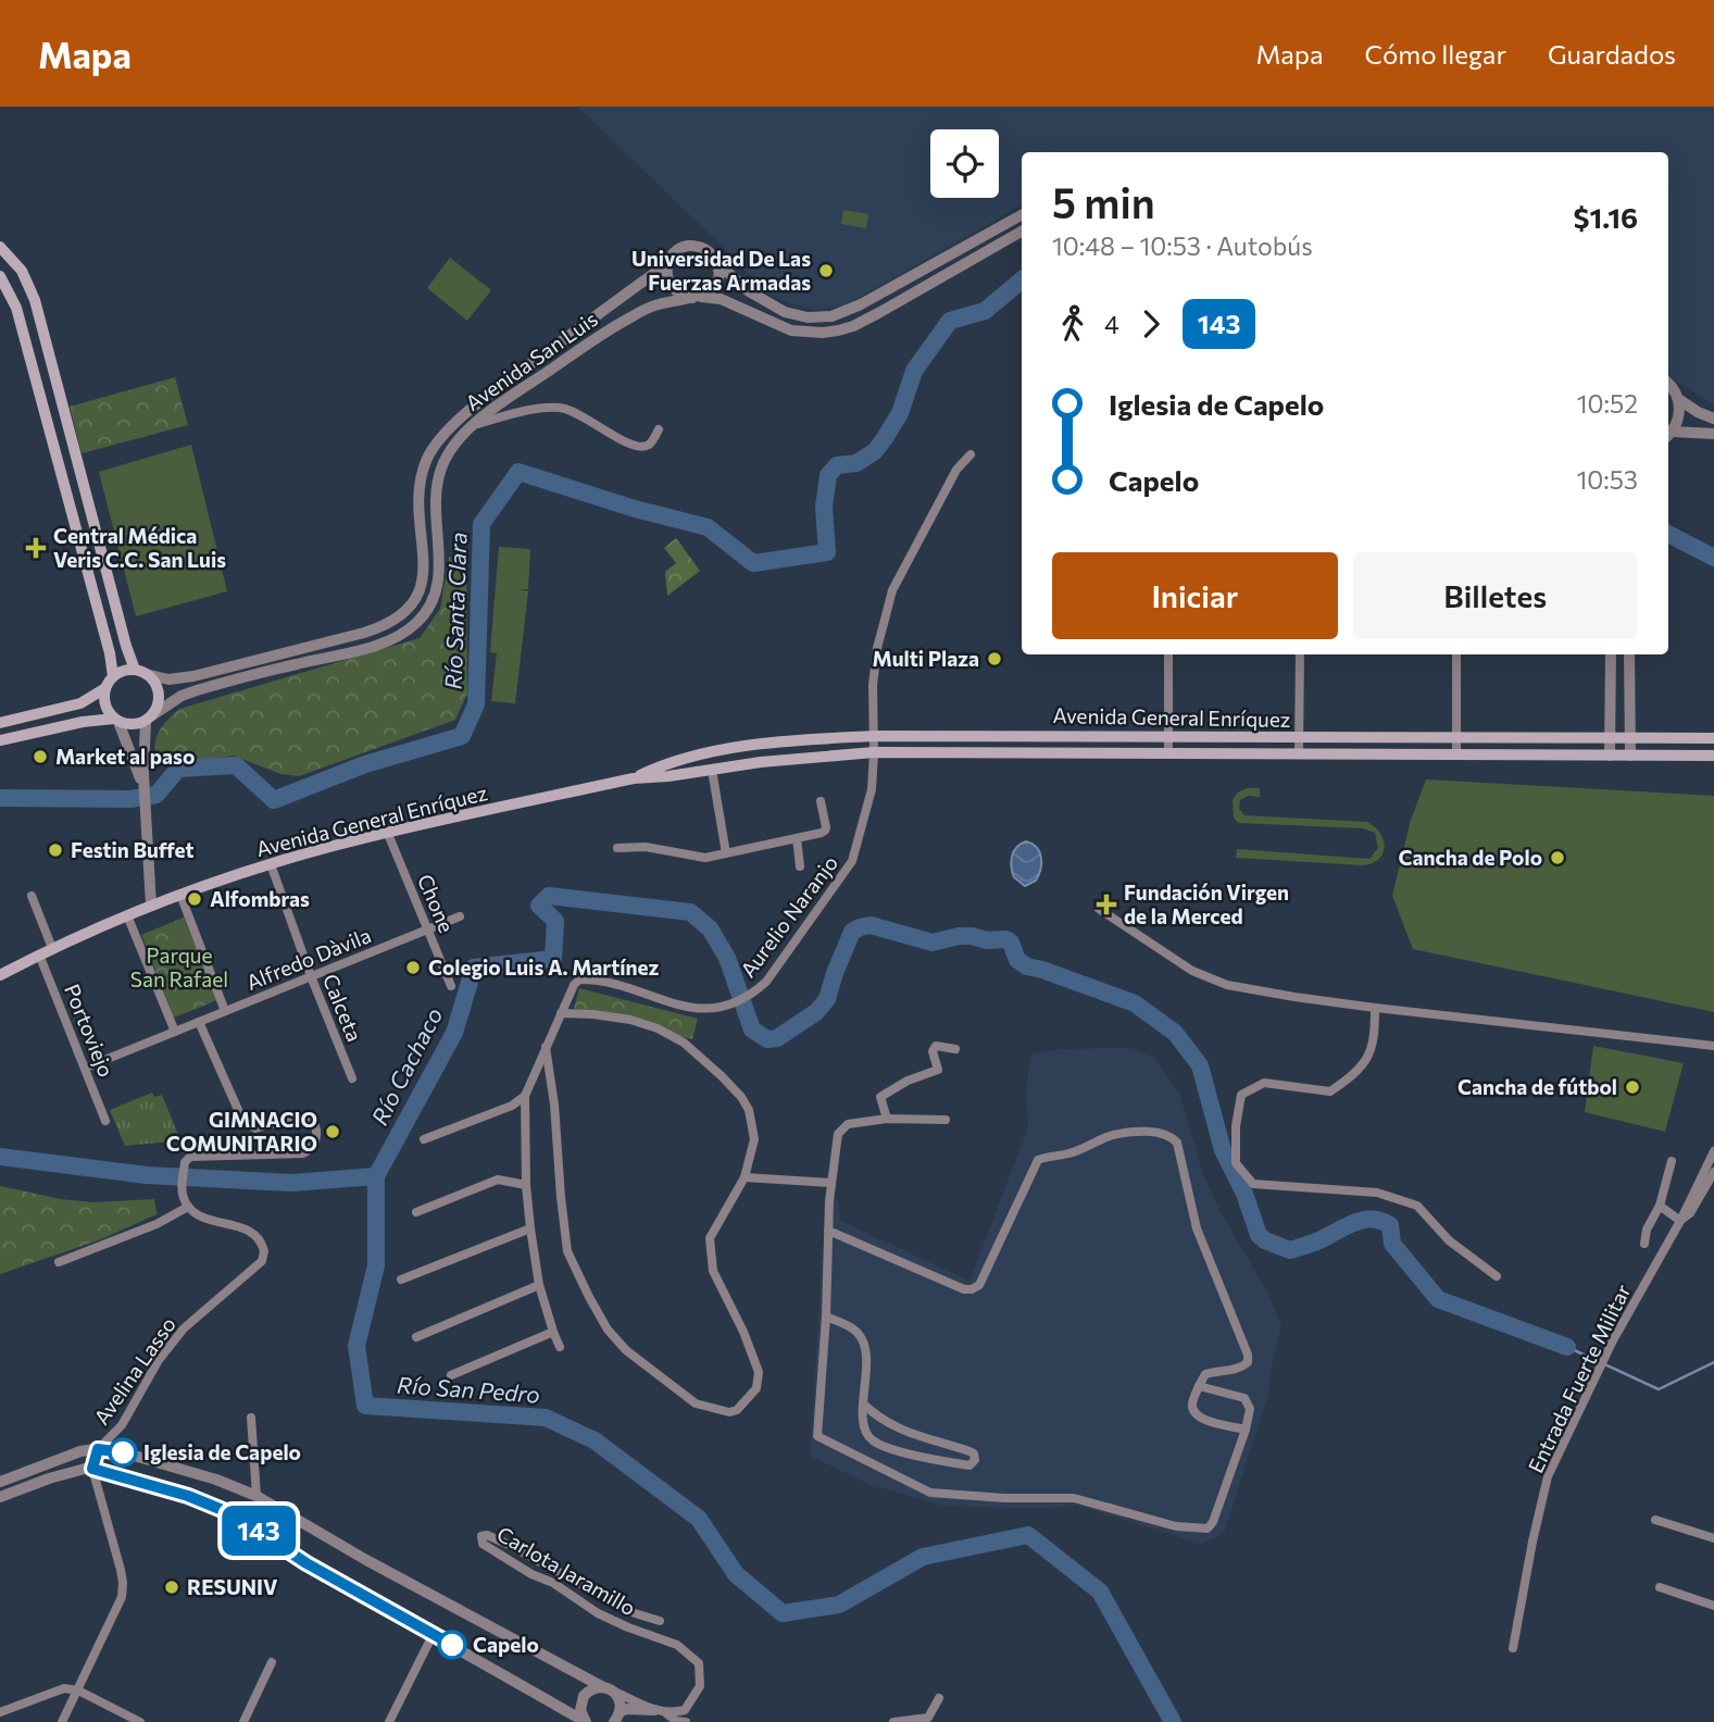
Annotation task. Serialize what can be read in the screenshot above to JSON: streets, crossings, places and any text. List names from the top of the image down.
{
  "streets": {
    "main road": ["Avenida General Enríquez"],
    "street": [
      "Avenida San Luis",
      "Chone",
      "Aurelio Naranjo",
      "Alfredo Dàvila",
      "Calceta",
      "Portoviejo",
      "Avelina Lasso",
      "Entrada Fuerte Militar",
      "Carlota Jaramillo"
    ]
  },
  "crossings": [
    ["Avenida General Enríquez", "Chone"],
    ["Avenida General Enríquez", "Aurelio Naranjo"],
    ["Avenida General Enríquez", "Calceta"],
    ["Avenida General Enríquez", "Portoviejo"],
    ["Chone", "Alfredo Dàvila"],
    ["Alfredo Dàvila", "Calceta"],
    ["Alfredo Dàvila", "Portoviejo"]
  ],
  "water": ["Río Santa Clara", "Río Cachaco", "Río San Pedro"],
  "parks": ["Parque San Rafael"],
  "places": {
    "other": [
      "Universidad De Las Fuerzas Armadas",
      "Multi Plaza",
      "Market al paso",
      "Festin Buffet",
      "Cancha de Polo",
      "Alfombras",
      "Colegio Luis A. Martínez",
      "Cancha de fútbol",
      "GIMNACIO COMUNITARIO",
      "Iglesia de Capelo",
      "RESUNIV",
      "Capelo"
    ],
    "health": ["Central Médica Veris C.C. San Luis", "Fundación Virgen de la Merced"]
  },
  "lines": ["bus line 143"],
  "page": {
    "header": "Mapa",
    "nav": ["Mapa", "Cómo llegar", "Guardados"],
    "on_map": "143",
    "heading": ["5 min", "10:48 – 10:53 · Autobús", "$1.16"],
    "legs": ["4", "143"],
    "list": [
      {
        "name": "Iglesia de Capelo",
        "value": "10:52"
      },
      {
        "name": "Capelo",
        "value": "10:53"
      }
    ],
    "buttons": ["Iniciar", "Billetes"]
  }
}
